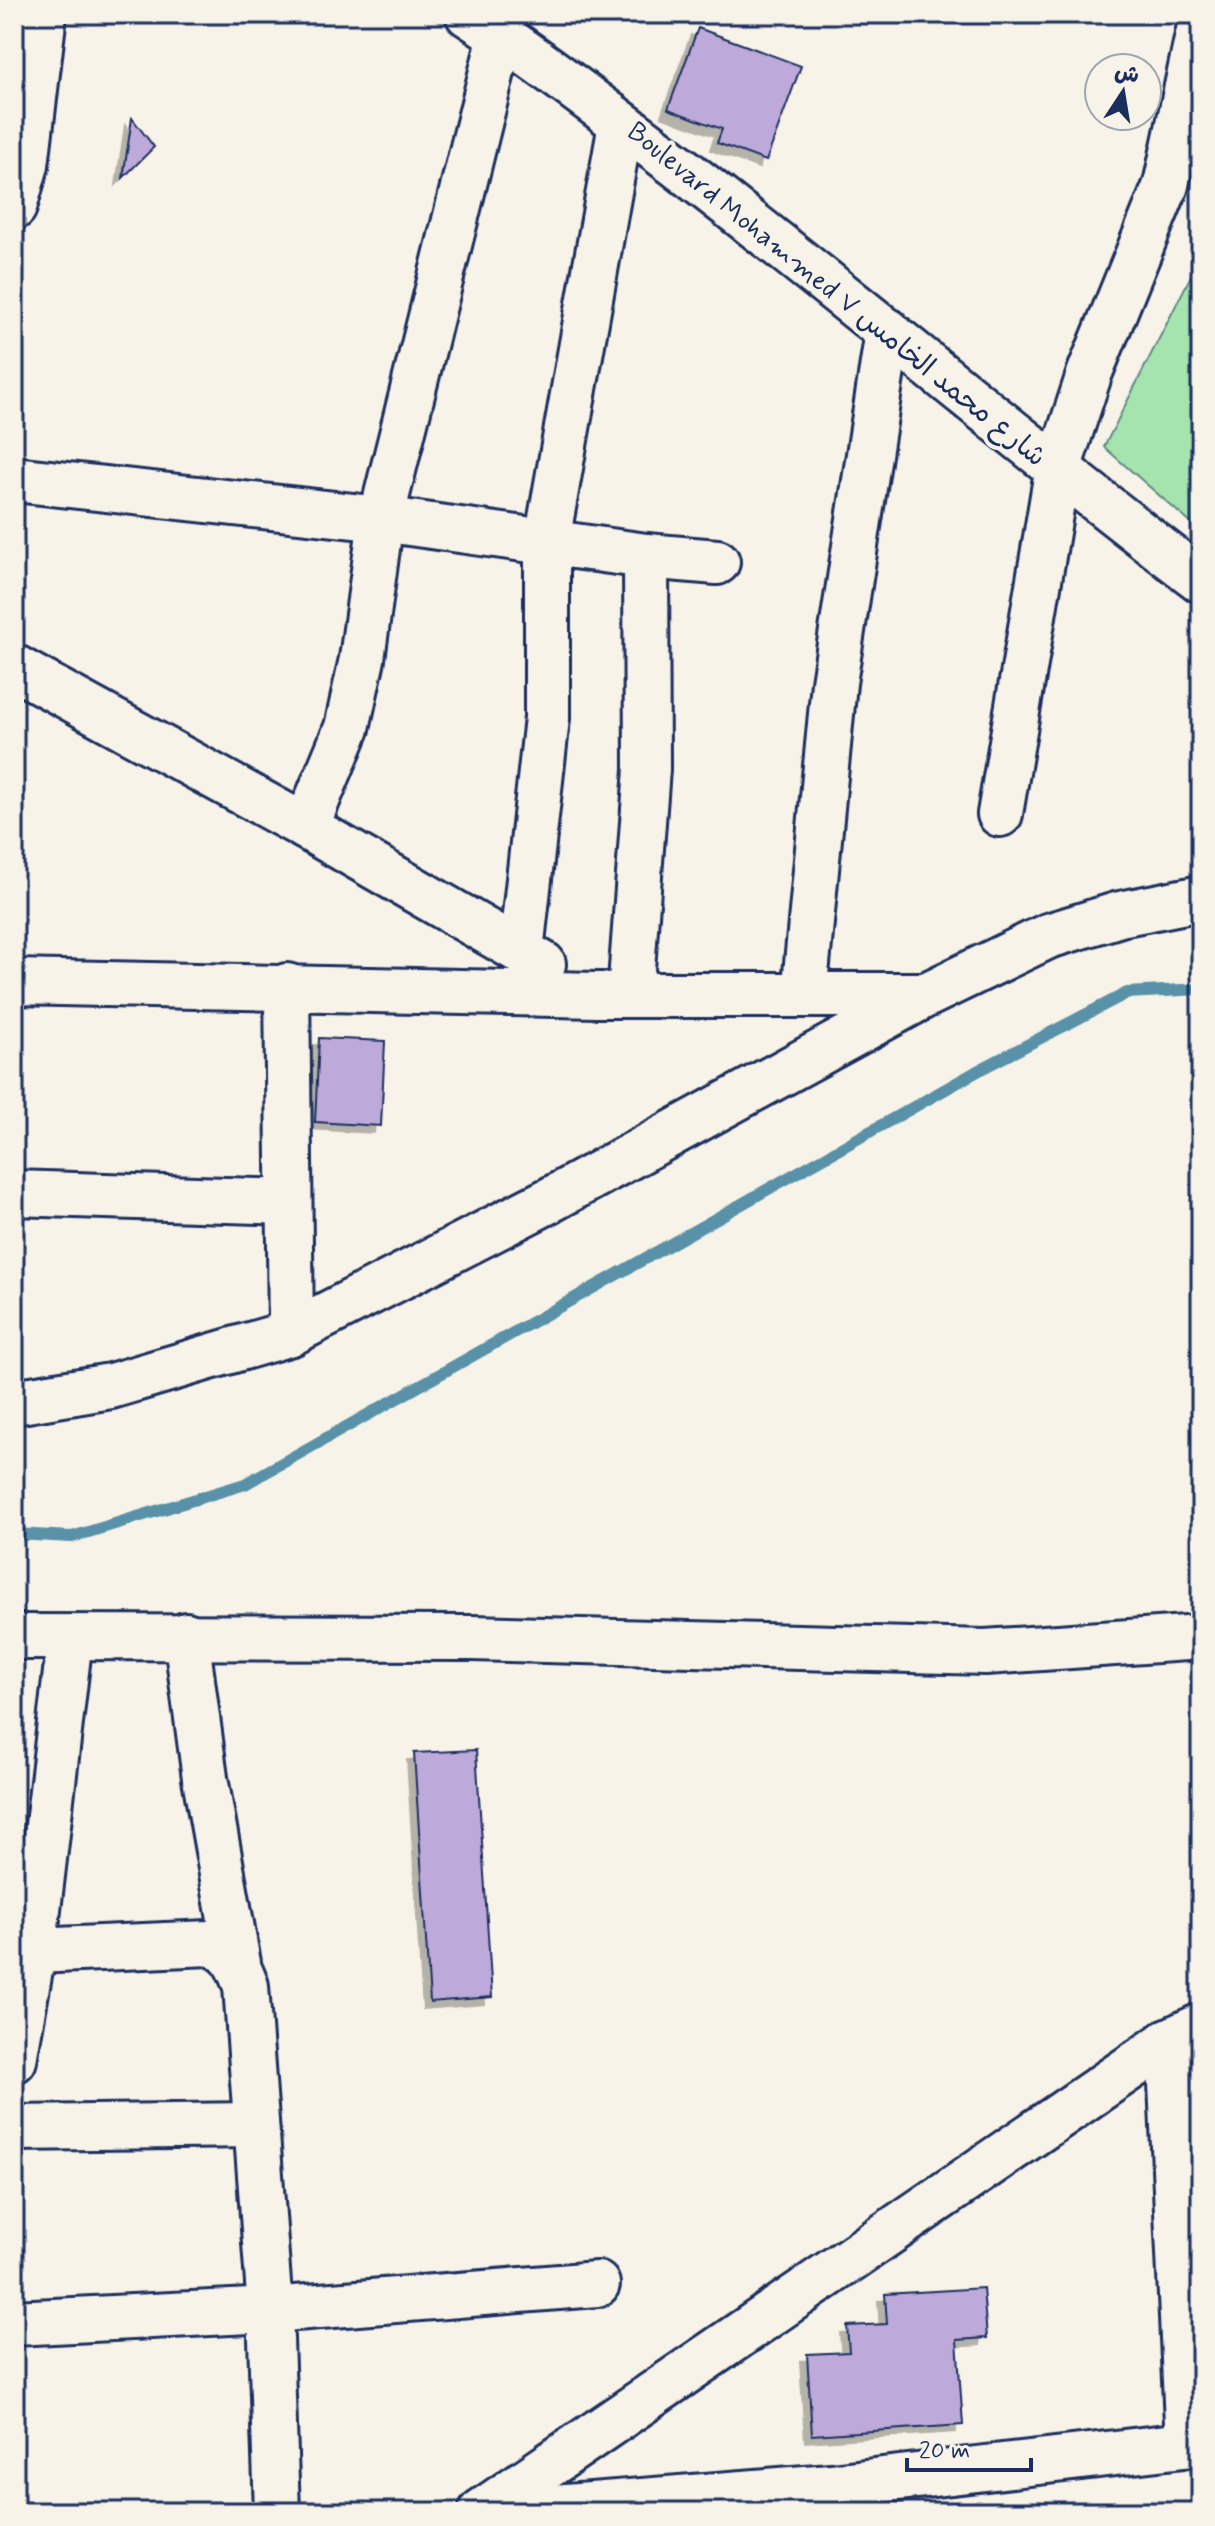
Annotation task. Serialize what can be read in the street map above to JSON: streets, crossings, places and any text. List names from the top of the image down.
{
  "streets": {
    "street": ["Boulevard Mohammed V شارع محمد الخامس"]
  },
  "scale_bar": "20 m",
  "north": "top"
}
